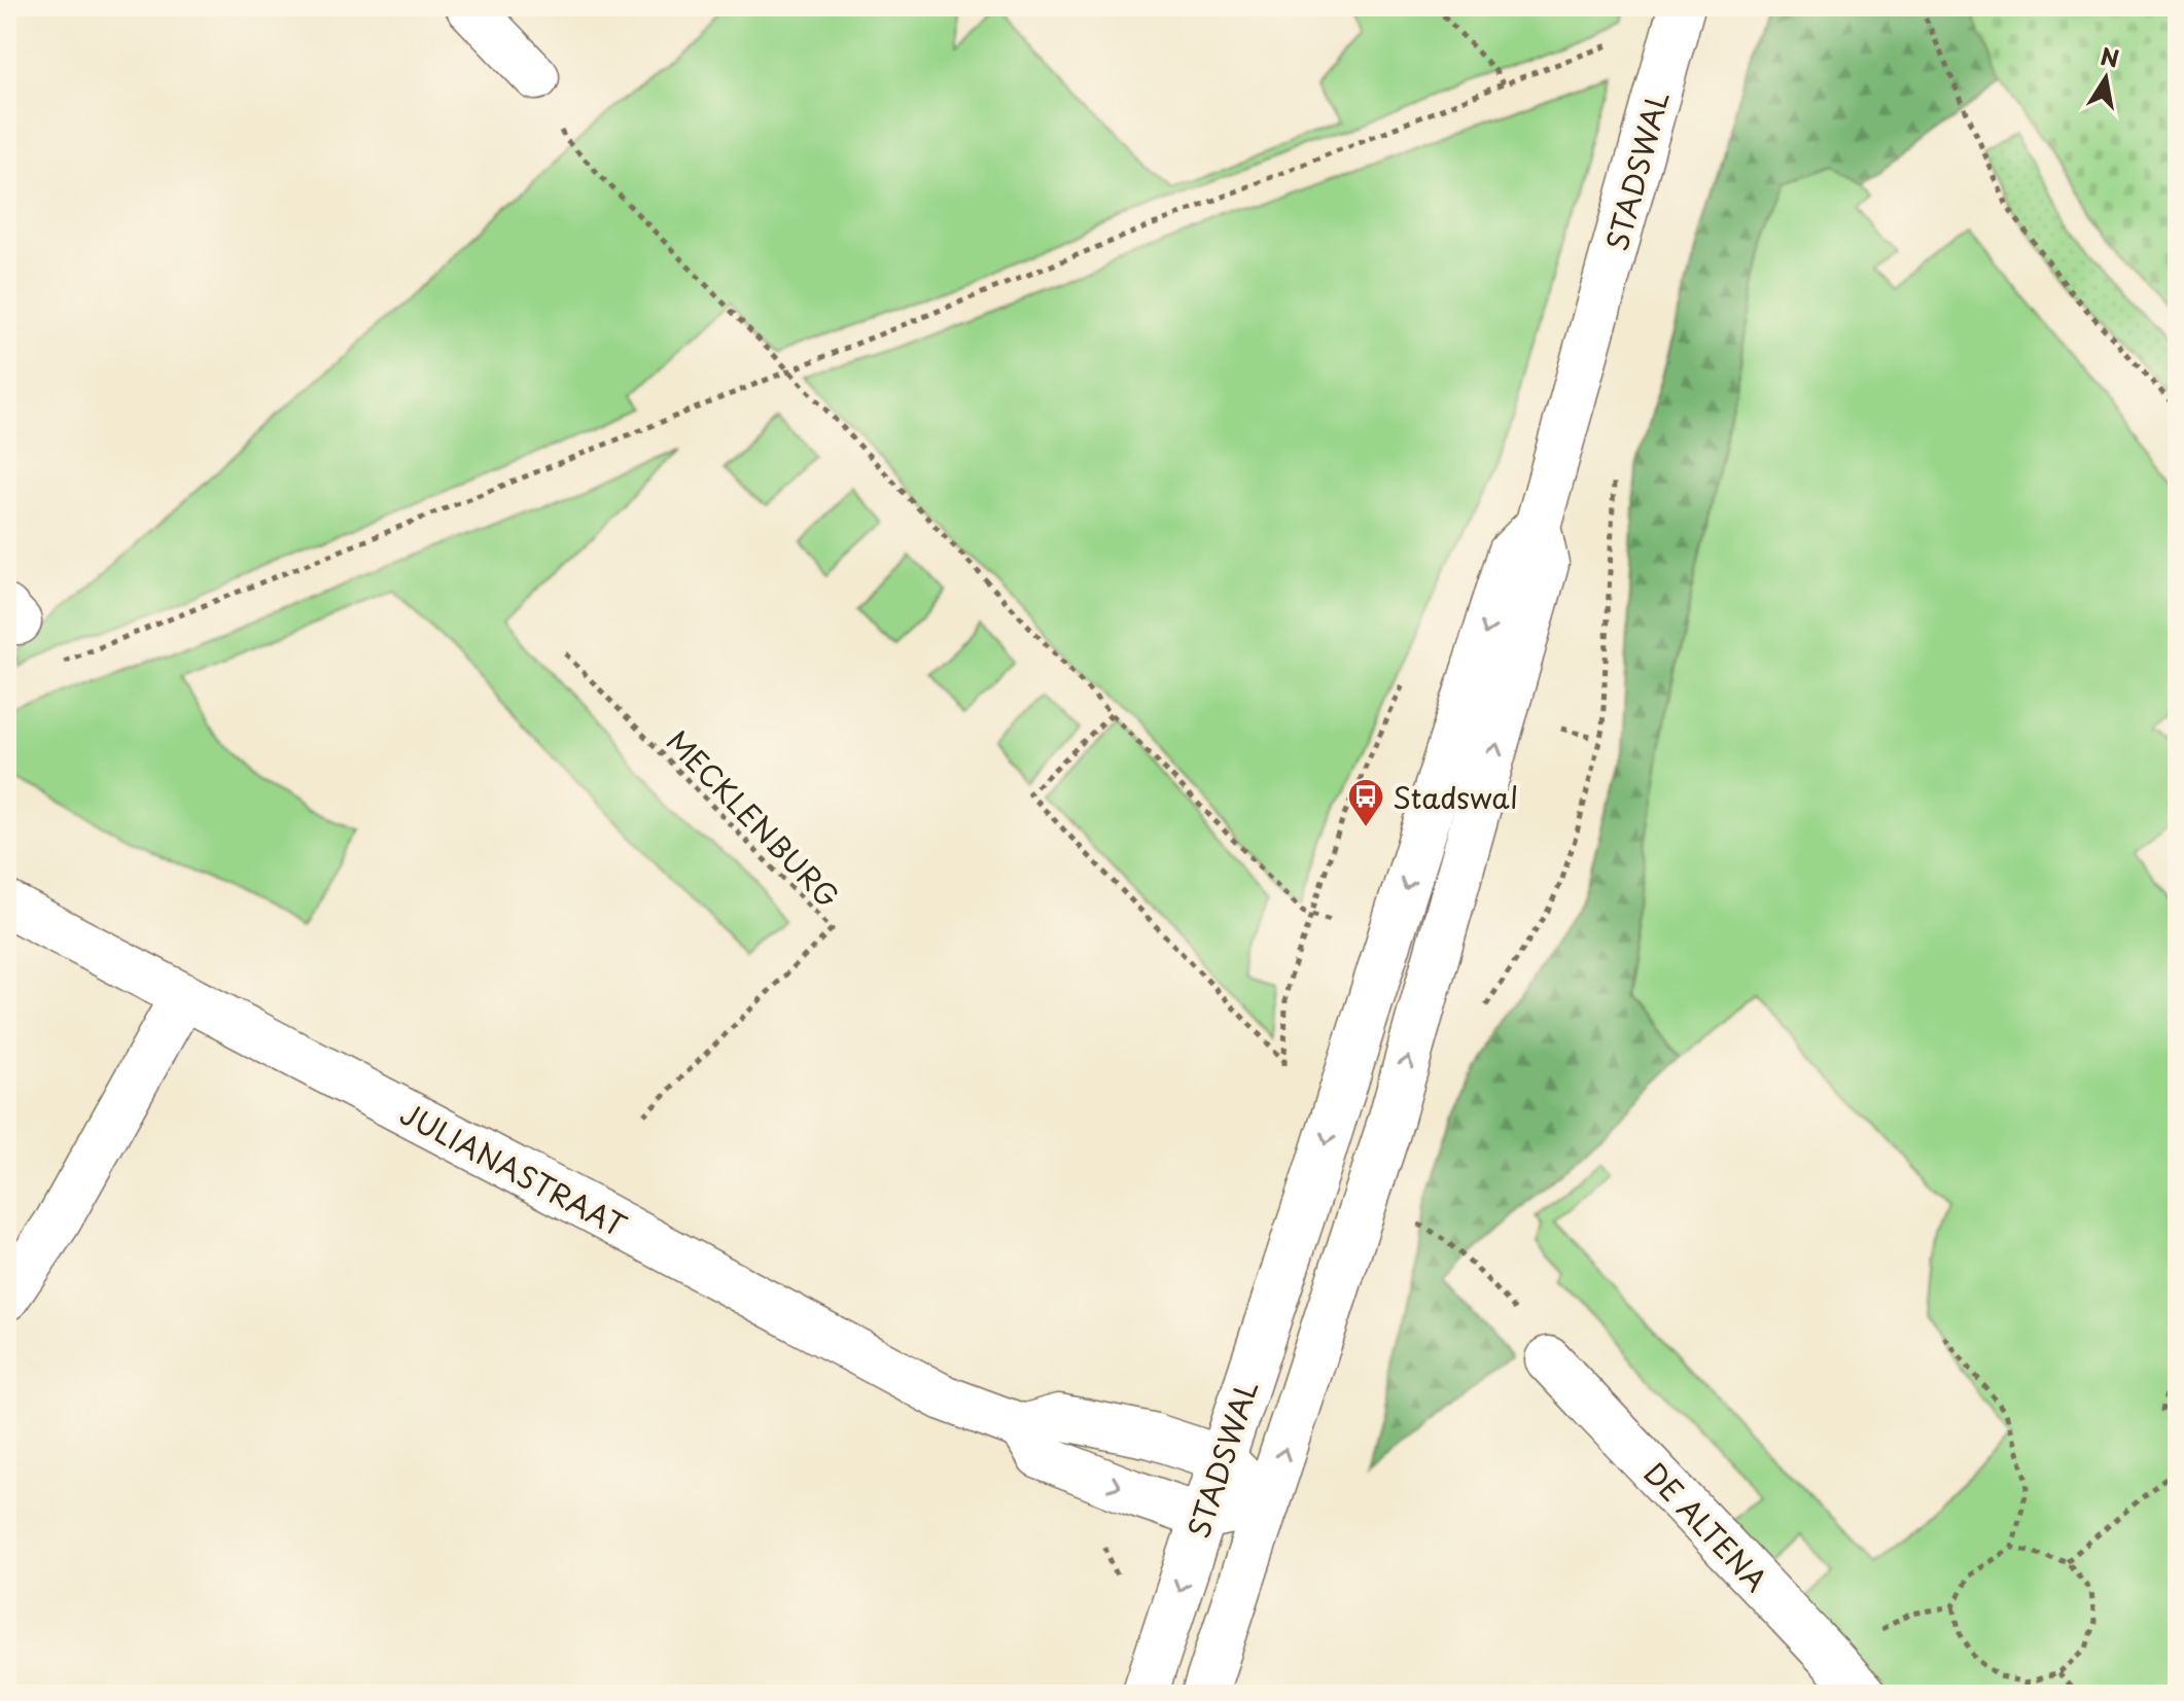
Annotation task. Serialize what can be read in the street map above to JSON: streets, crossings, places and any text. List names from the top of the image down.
{
  "streets": {
    "main road": ["STADSWAL", "JULIANASTRAAT", "DE ALTENA"],
    "path": ["MECKLENBURG"]
  },
  "places": {
    "bus stop": ["Stadswal"]
  },
  "north": "top"
}
